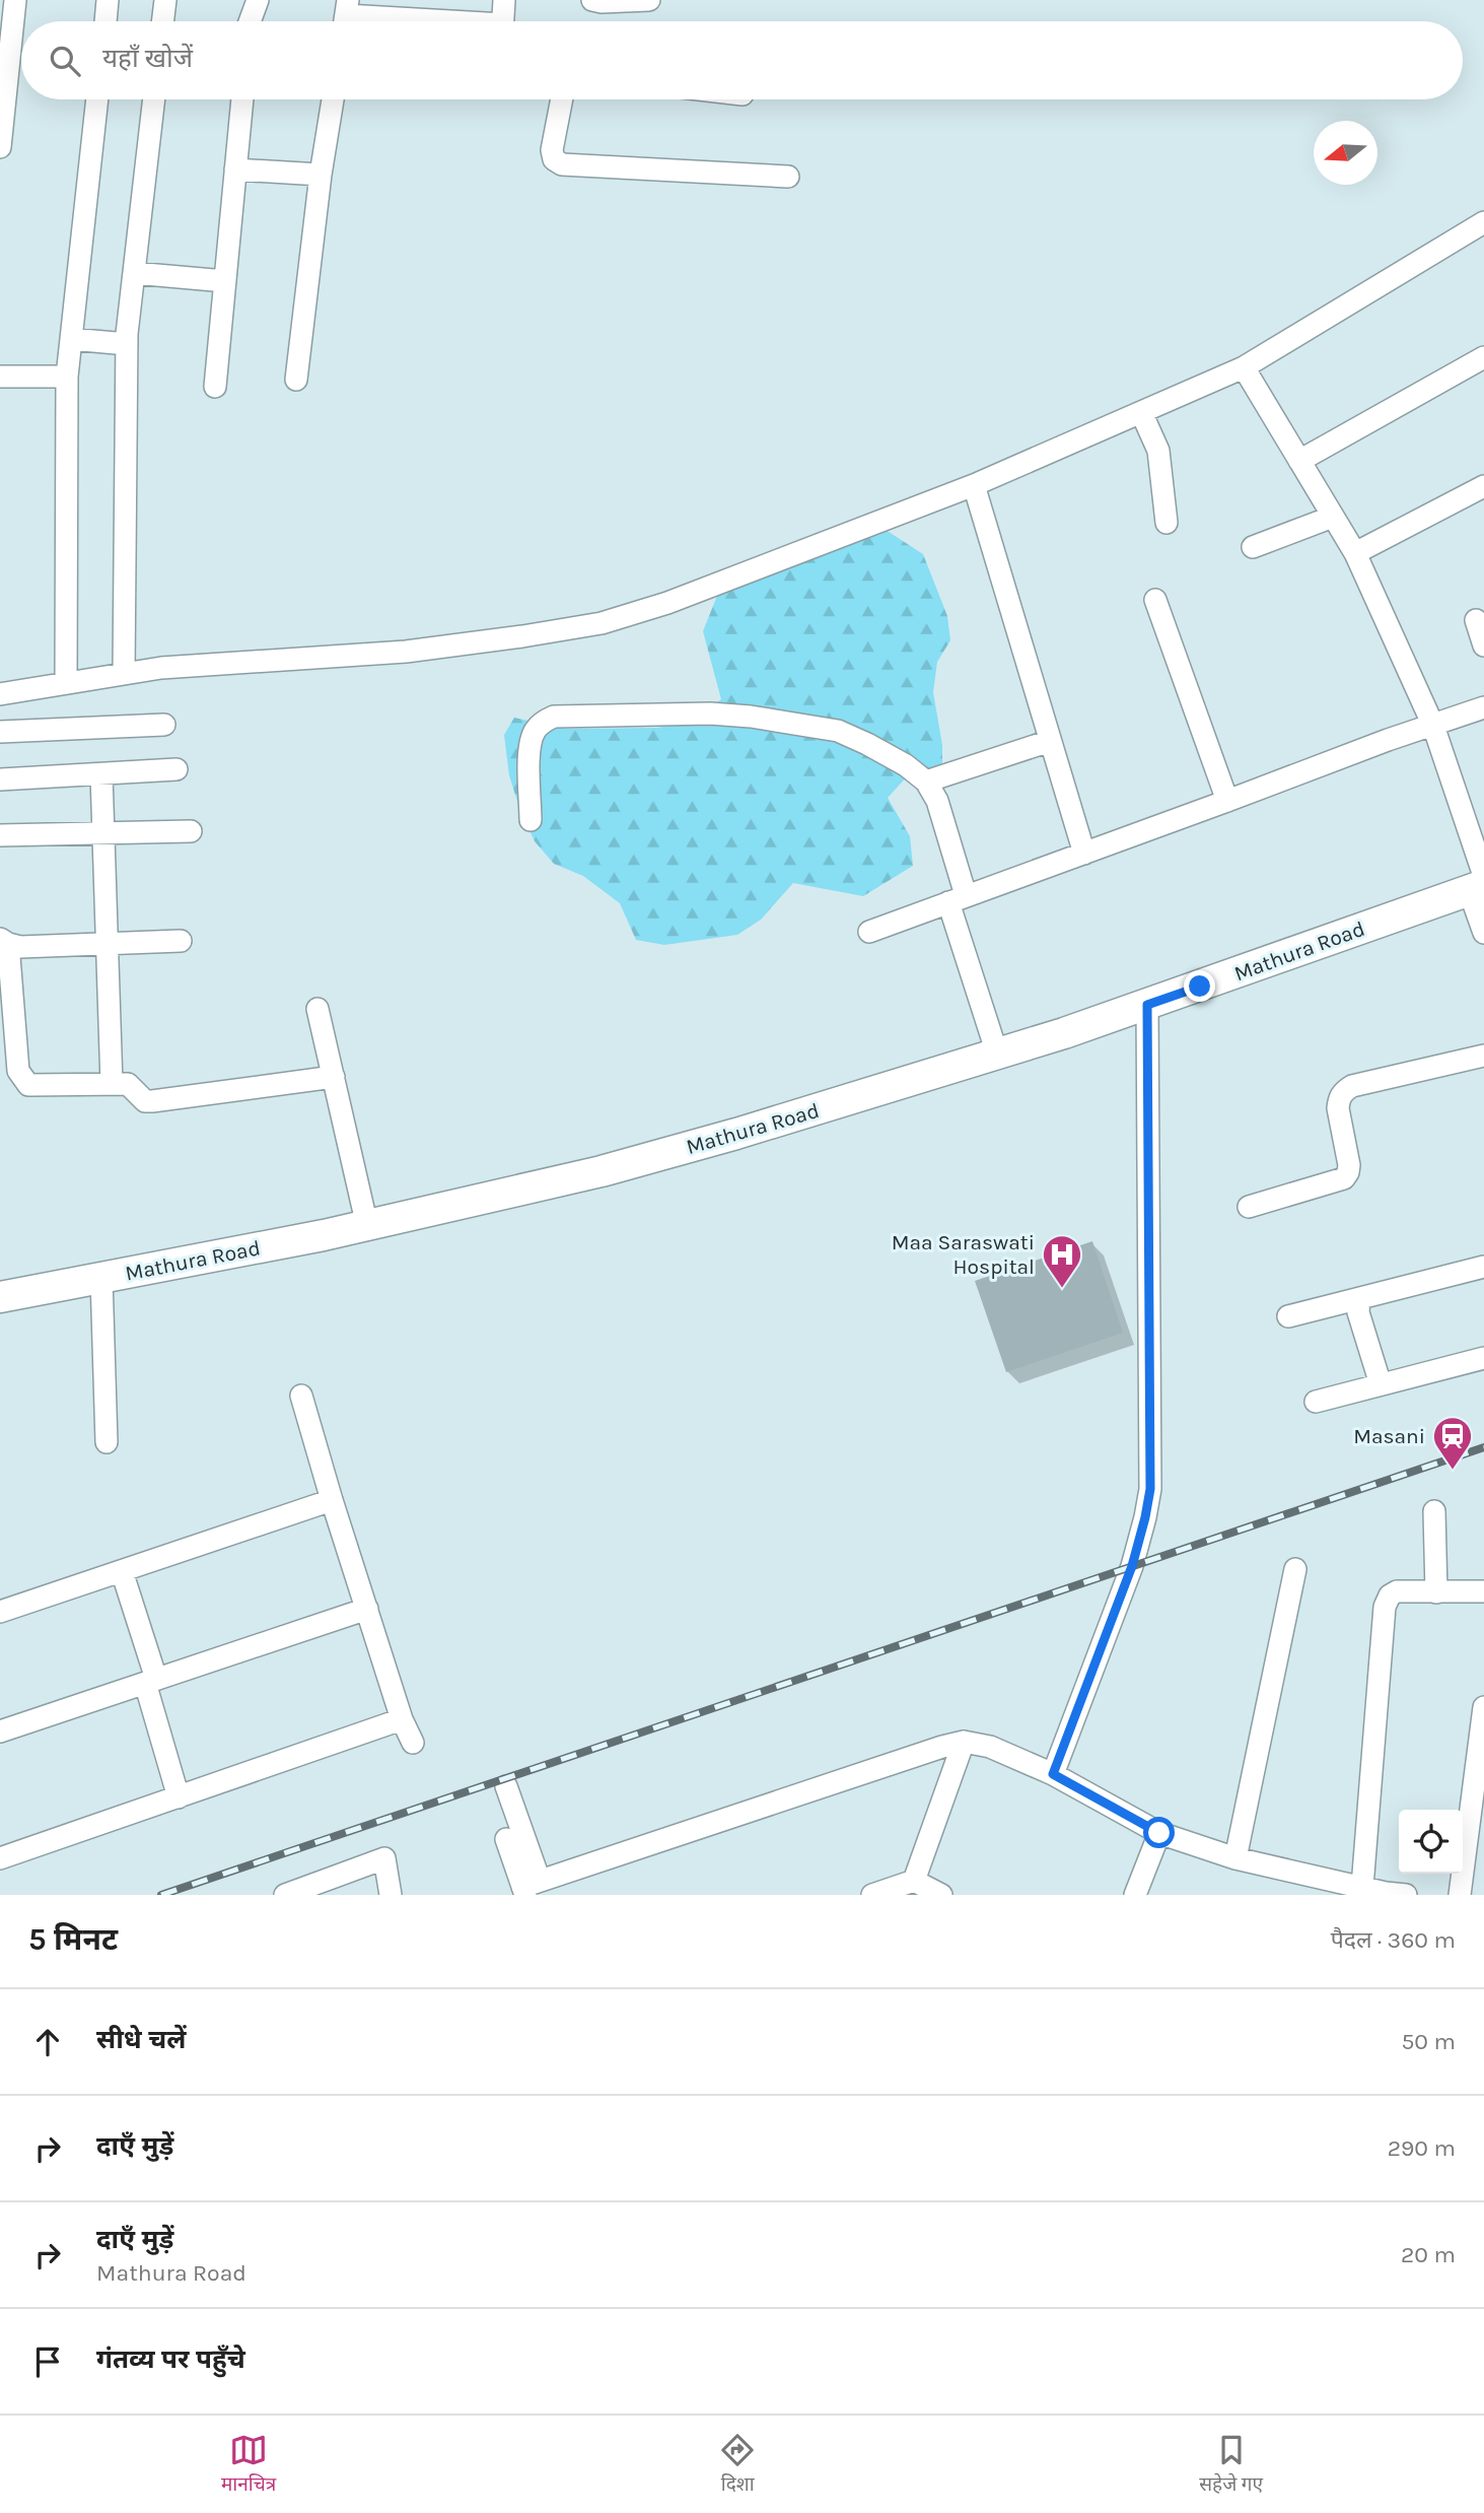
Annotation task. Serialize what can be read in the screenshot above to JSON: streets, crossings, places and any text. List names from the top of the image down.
{
  "streets": {
    "main road": ["Mathura Road"]
  },
  "places": {
    "hospital": ["Maa Saraswati Hospital"],
    "station": ["Masani"]
  },
  "north": "left",
  "page": {
    "search": "यहाँ खोजें",
    "heading": ["5 मिनट", "पैदल · 360 m"],
    "list": [
      ["सीधे चलें", "50 m"],
      ["दाएँ मुड़ें", "290 m"],
      ["दाएँ मुड़ें", "Mathura Road", "20 m"],
      "गंतव्य पर पहुँचे"
    ],
    "nav": ["मानचित्र", "दिशा", "सहेजे गए"]
  }
}
